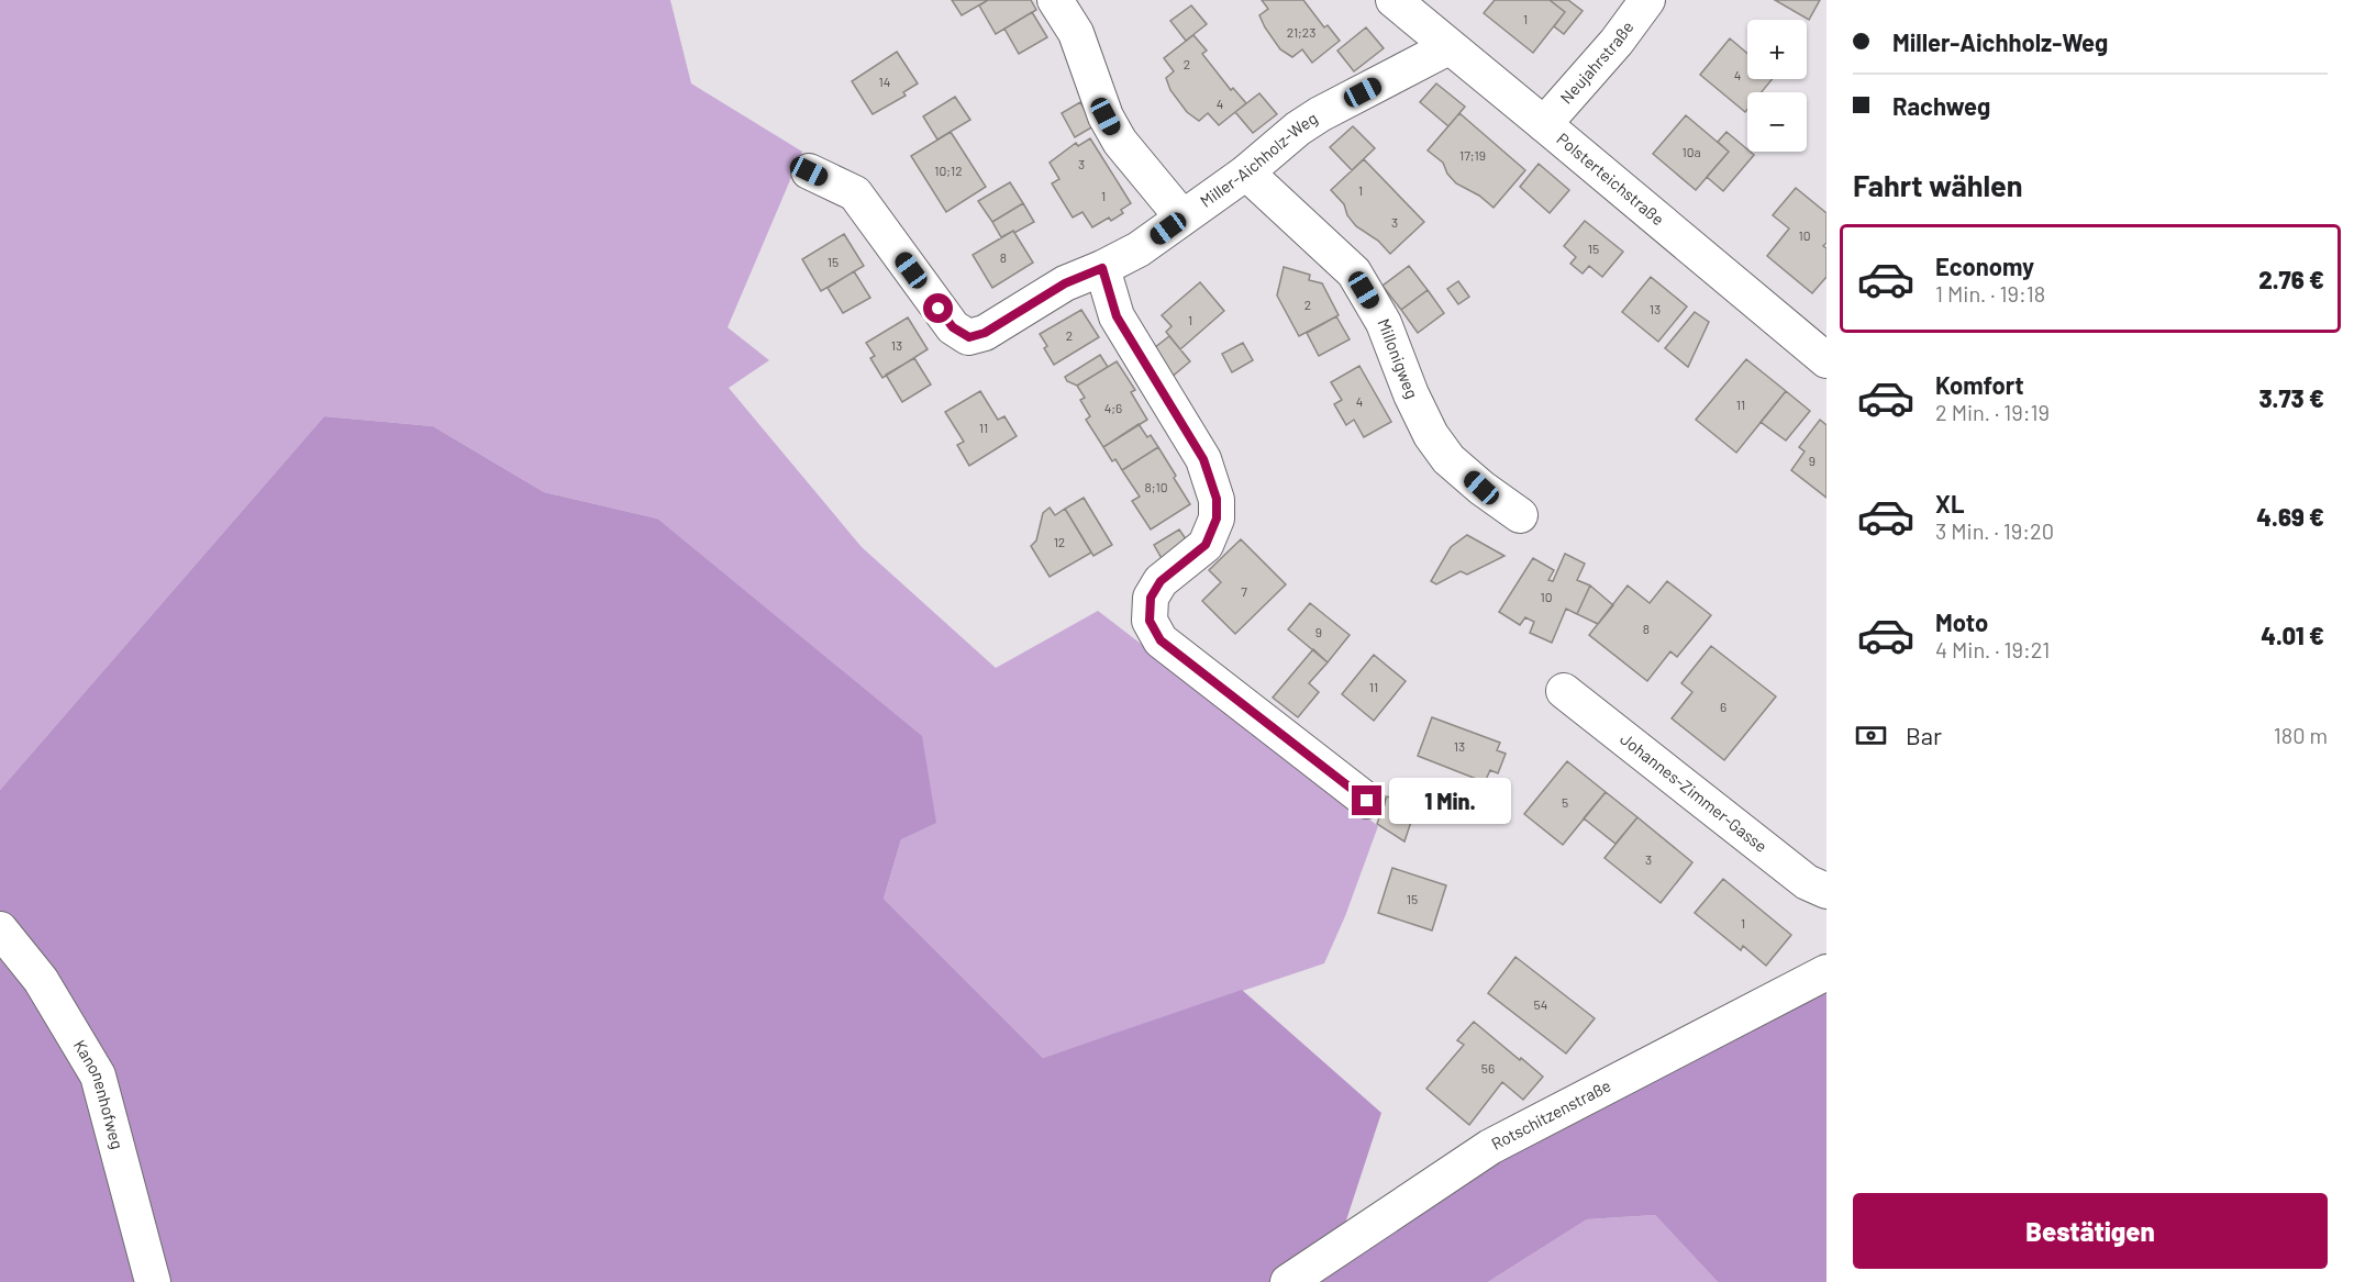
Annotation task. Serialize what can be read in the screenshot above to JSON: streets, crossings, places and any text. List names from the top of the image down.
{
  "streets": {
    "street": [
      "Neujahrstraße",
      "Miller-Aichholz-Weg",
      "Polsterteichstraße",
      "Millonigweg",
      "Johannes-Zimmer-Gasse",
      "Kanonenhofweg",
      "Rotschitzenstraße"
    ]
  },
  "crossings": [
    ["Neujahrstraße", "Polsterteichstraße"],
    ["Miller-Aichholz-Weg", "Polsterteichstraße"],
    ["Miller-Aichholz-Weg", "Millonigweg"]
  ],
  "house_numbers": [
    "1",
    "21;23",
    "2",
    "4",
    "14",
    "4",
    "10a",
    "17;19",
    "3",
    "10;12",
    "1",
    "1",
    "3",
    "10",
    "15",
    "8",
    "15",
    "2",
    "13",
    "1",
    "2",
    "13",
    "4",
    "11",
    "4;6",
    "11",
    "9",
    "8;10",
    "12",
    "7",
    "10",
    "8",
    "9",
    "11",
    "6",
    "13",
    "5",
    "3",
    "15",
    "1",
    "54",
    "56"
  ],
  "page": {
    "banner": ["Miller-Aichholz-Weg", "Rachweg"],
    "map_buttons": ["+", "−"],
    "heading": "Fahrt wählen",
    "list": [
      {
        "name": "Economy",
        "note": "1 Min. · 19:18",
        "value": "2.76 €"
      },
      {
        "name": "Komfort",
        "note": "2 Min. · 19:19",
        "value": "3.73 €"
      },
      {
        "name": "XL",
        "note": "3 Min. · 19:20",
        "value": "4.69 €"
      },
      {
        "name": "Moto",
        "note": "4 Min. · 19:21",
        "value": "4.01 €"
      }
    ],
    "pay": ["Bar", "180 m"],
    "bubble": "1 Min.",
    "buttons": "Bestätigen"
  }
}
